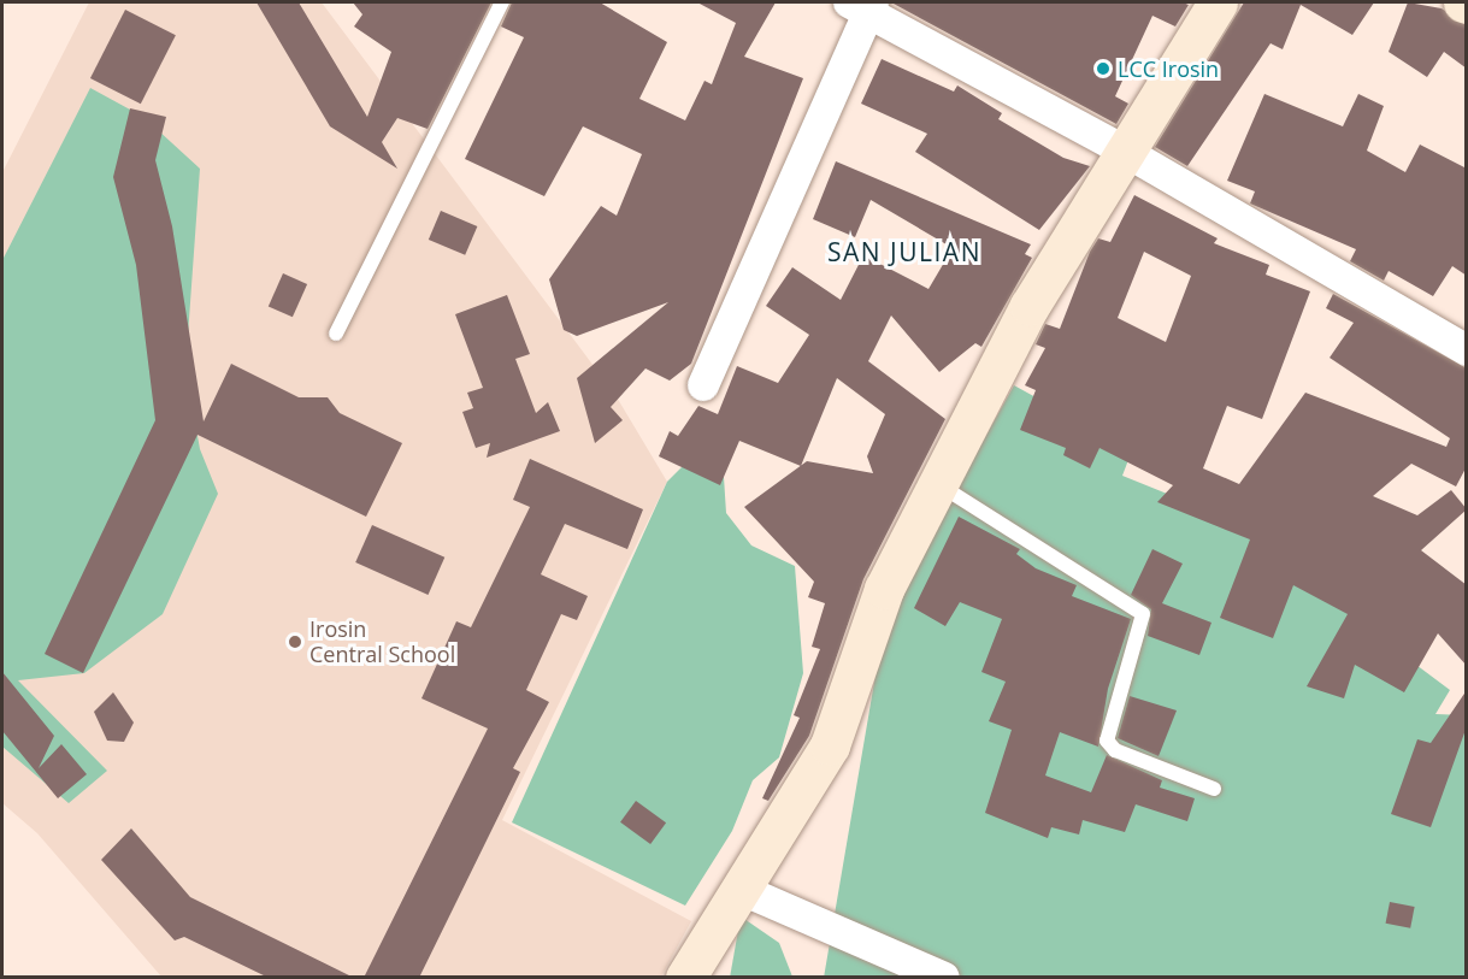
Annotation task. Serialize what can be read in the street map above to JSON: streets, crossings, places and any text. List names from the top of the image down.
{
  "districts": ["SAN JULIAN"],
  "places": ["LCC Irosin", "Irosin Central School"]
}
